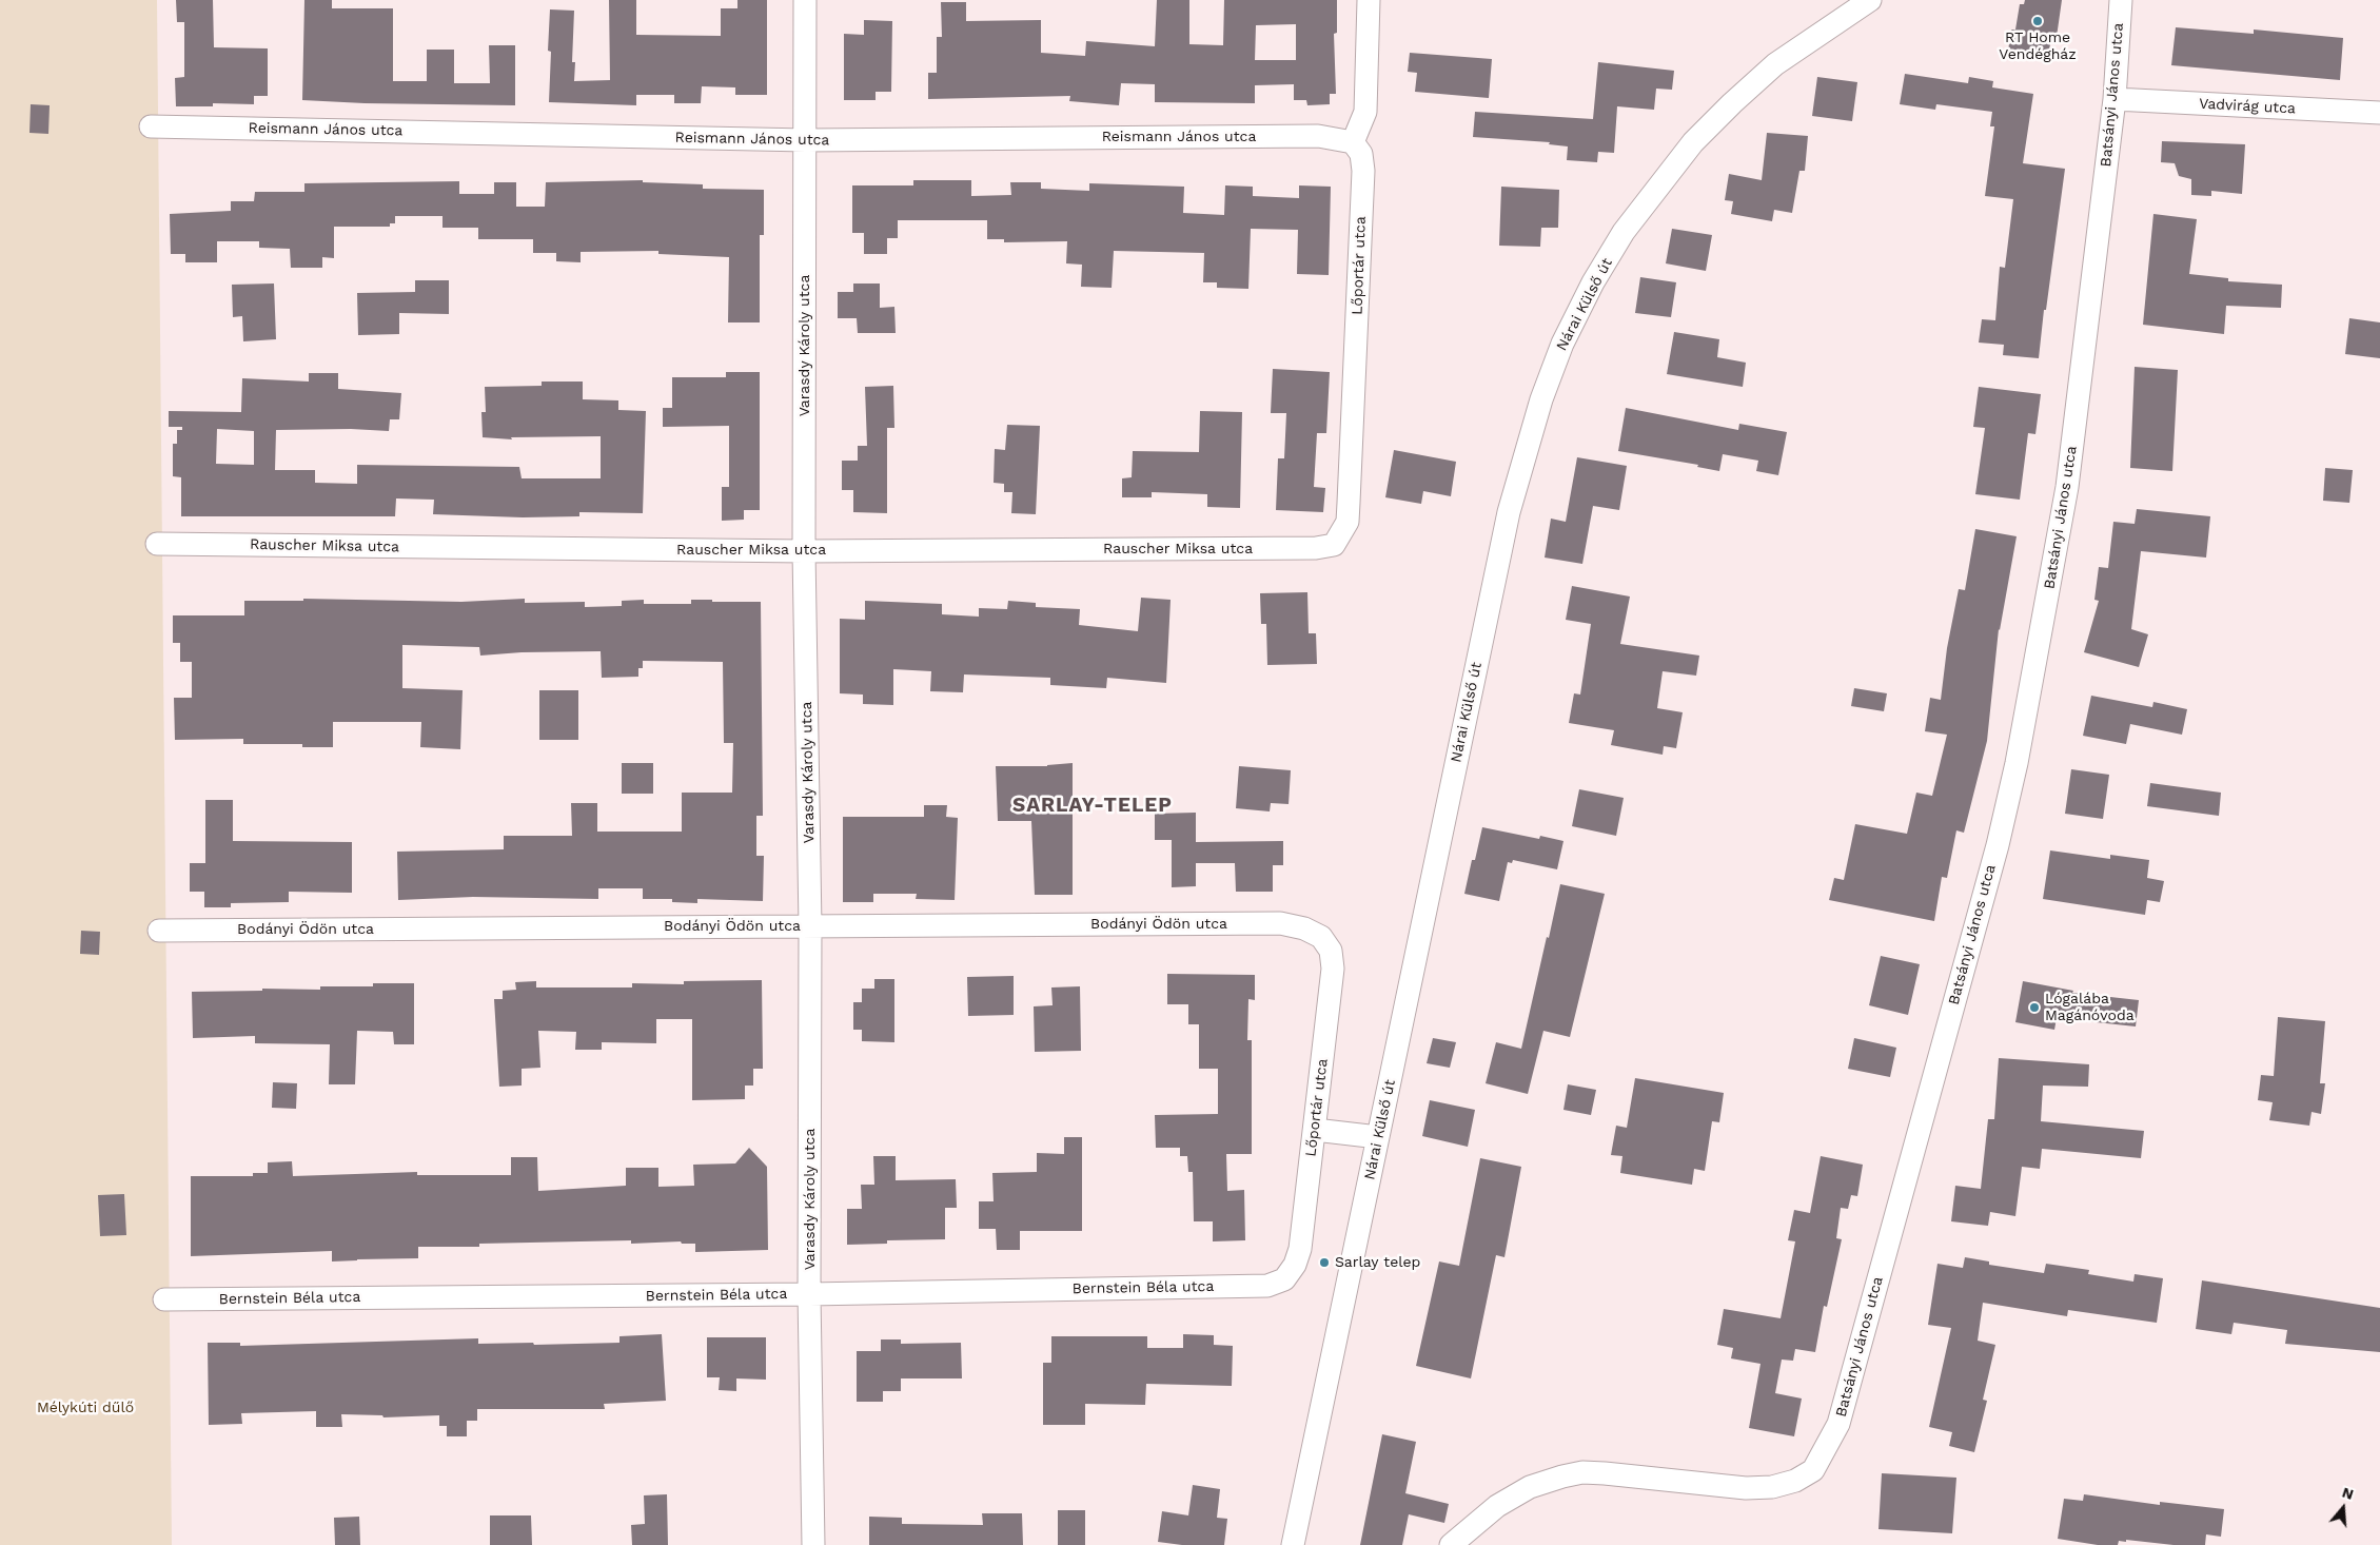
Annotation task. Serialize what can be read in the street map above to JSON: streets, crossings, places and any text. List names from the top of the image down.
{
  "streets": {
    "street": [
      "Batsányi János utca",
      "Vadvirág utca",
      "Reismann János utca",
      "Lőportár utca",
      "Nárai Külső út",
      "Varasdy Károly utca",
      "Rauscher Miksa utca",
      "Bodányi Ödön utca",
      "Bernstein Béla utca"
    ]
  },
  "crossings": [
    ["Batsányi János utca", "Vadvirág utca"],
    ["Reismann János utca", "Lőportár utca"],
    ["Reismann János utca", "Varasdy Károly utca"],
    ["Lőportár utca", "Rauscher Miksa utca"],
    ["Lőportár utca", "Bodányi Ödön utca"],
    ["Lőportár utca", "Bernstein Béla utca"],
    ["Varasdy Károly utca", "Rauscher Miksa utca"],
    ["Varasdy Károly utca", "Bodányi Ödön utca"],
    ["Varasdy Károly utca", "Bernstein Béla utca"]
  ],
  "districts": ["SARLAY-TELEP"],
  "parks": ["Mélykúti dűlő"],
  "places": ["RT Home Vendégház", "Lógalába Magánóvoda", "Sarlay telep"],
  "north": "top"
}
